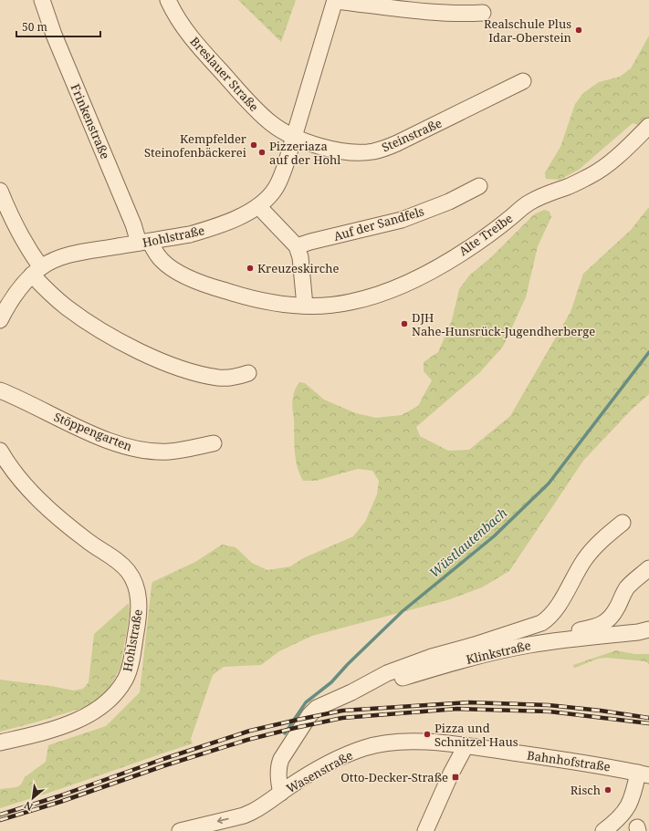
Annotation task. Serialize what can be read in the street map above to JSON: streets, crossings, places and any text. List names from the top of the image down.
{
  "streets": {
    "street": [
      "Breslauer Straße",
      "Frinkenstraße",
      "Steinstraße",
      "Auf der Sandfels",
      "Alte Treibe",
      "Hohlstraße",
      "Stöppengarten",
      "Klinkstraße",
      "Bahnhofstraße",
      "Wasenstraße"
    ]
  },
  "crossings": [
    ["Breslauer Straße", "Steinstraße"],
    ["Breslauer Straße", "Hohlstraße"],
    ["Frinkenstraße", "Alte Treibe"],
    ["Frinkenstraße", "Hohlstraße"],
    ["Steinstraße", "Hohlstraße"],
    ["Alte Treibe", "Hohlstraße"],
    ["Bahnhofstraße", "Wasenstraße"]
  ],
  "one_way": ["Wasenstraße"],
  "water": ["Wüstlautenbach"],
  "places": {
    "other": [
      "Realschule Plus Idar-Oberstein",
      "Kempfelder Steinofenbäckerei",
      "Pizzeriaza auf der Hohl",
      "Kreuzeskirche",
      "DJH Nahe-Hunsrück-Jugendherberge",
      "Pizza und Schnitzel Haus",
      "Risch"
    ],
    "transit": ["Otto-Decker-Straße"]
  },
  "scale_bar": "50 m",
  "north": "bottom left"
}
